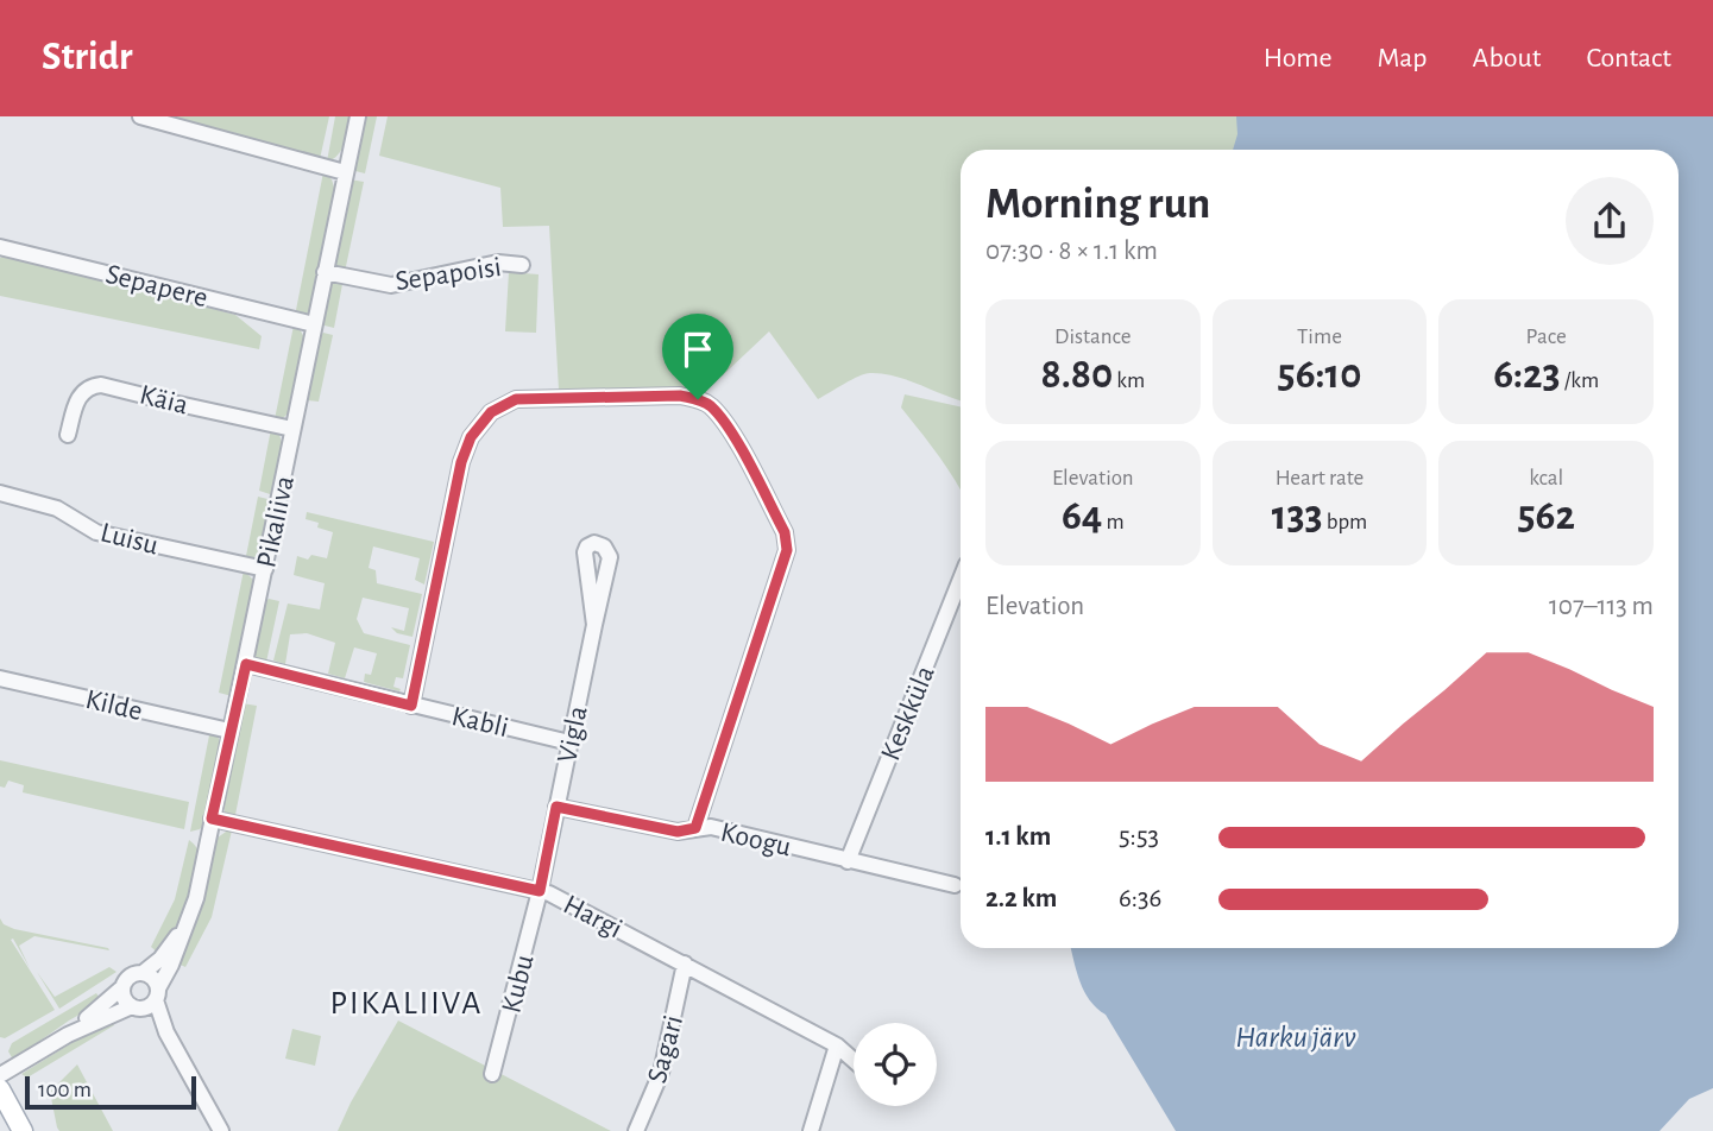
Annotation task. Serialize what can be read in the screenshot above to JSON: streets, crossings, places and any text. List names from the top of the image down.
{
  "streets": {
    "street": [
      "Sepapoisi",
      "Sepapere",
      "Käia",
      "Pikaliiva",
      "Luisu",
      "Kilde",
      "Keskküla",
      "Kabli",
      "Vigla",
      "Koogu",
      "Hargi",
      "Kubu",
      "Sagari"
    ]
  },
  "crossings": [
    ["Sepapoisi", "Pikaliiva"],
    ["Sepapere", "Pikaliiva"],
    ["Käia", "Pikaliiva"],
    ["Pikaliiva", "Luisu"],
    ["Pikaliiva", "Kilde"],
    ["Pikaliiva", "Kabli"],
    ["Pikaliiva", "Hargi"],
    ["Keskküla", "Koogu"],
    ["Kabli", "Vigla"],
    ["Vigla", "Koogu"],
    ["Vigla", "Hargi"],
    ["Vigla", "Kubu"],
    ["Hargi", "Kubu"],
    ["Hargi", "Sagari"]
  ],
  "districts": ["PIKALIIVA"],
  "water": ["Harku järv"],
  "scale_bar": "100 m",
  "page": {
    "header": "Stridr",
    "nav": [
      "Home",
      "Map",
      "About",
      "Contact"
    ],
    "heading": ["Morning run", "07:30 · 8 × 1.1 km"],
    "stats": [
      ["Distance", "8.80 km"],
      ["Time", "56:10"],
      ["Pace", "6:23 /km"],
      ["Elevation", "64 m"],
      ["Heart rate", "133 bpm"],
      ["kcal", "562"]
    ],
    "chart": ["Elevation", "107–113 m"],
    "list": [
      {
        "name": "1.1 km",
        "note": "5:53"
      },
      {
        "name": "2.2 km",
        "note": "6:36"
      }
    ],
    "scale": "100 m"
  }
}
